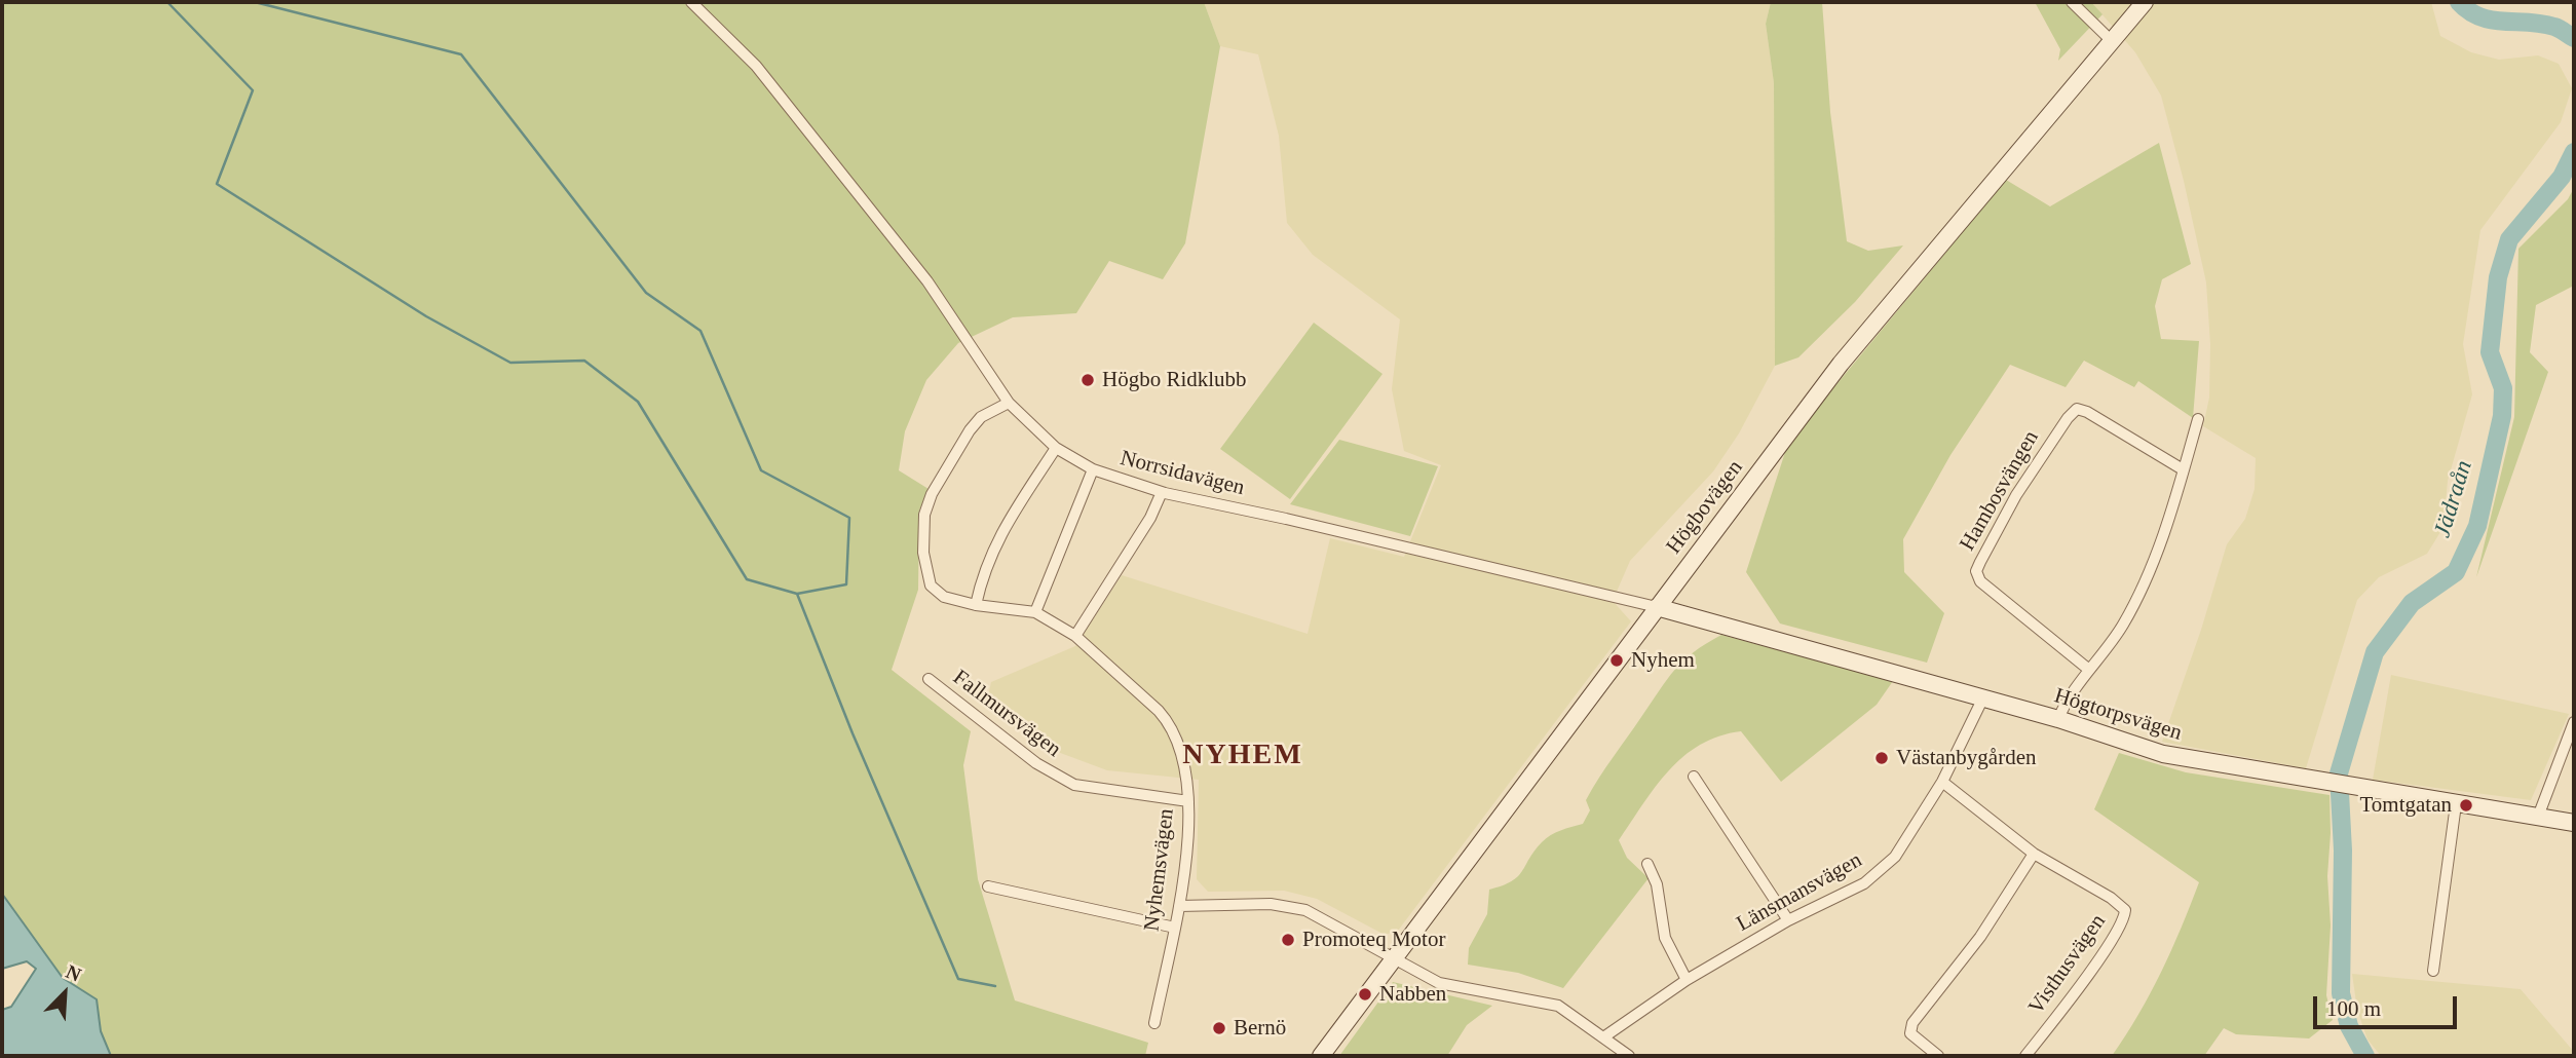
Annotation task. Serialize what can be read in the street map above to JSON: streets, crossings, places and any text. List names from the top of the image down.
{
  "streets": {
    "main road": ["Högbovägen", "Högtorpsvägen"],
    "street": [
      "Norrsidavägen",
      "Hambosvängen",
      "Fallmursvägen",
      "Nyhemsvägen",
      "Länsmansvägen",
      "Visthusvägen"
    ]
  },
  "crossings": [
    ["Norrsidavägen", "Högbovägen"],
    ["Norrsidavägen", "Högtorpsvägen"],
    ["Högbovägen", "Högtorpsvägen"],
    ["Fallmursvägen", "Nyhemsvägen"],
    ["Högtorpsvägen", "Länsmansvägen"],
    ["Länsmansvägen", "Visthusvägen"]
  ],
  "districts": ["NYHEM"],
  "water": ["Jädraån"],
  "places": [
    "Högbo Ridklubb",
    "Nyhem",
    "Västanbygården",
    "Tomtgatan",
    "Promoteq Motor",
    "Nabben",
    "Bernö"
  ],
  "scale_bar": "100 m",
  "north": "top right"
}
